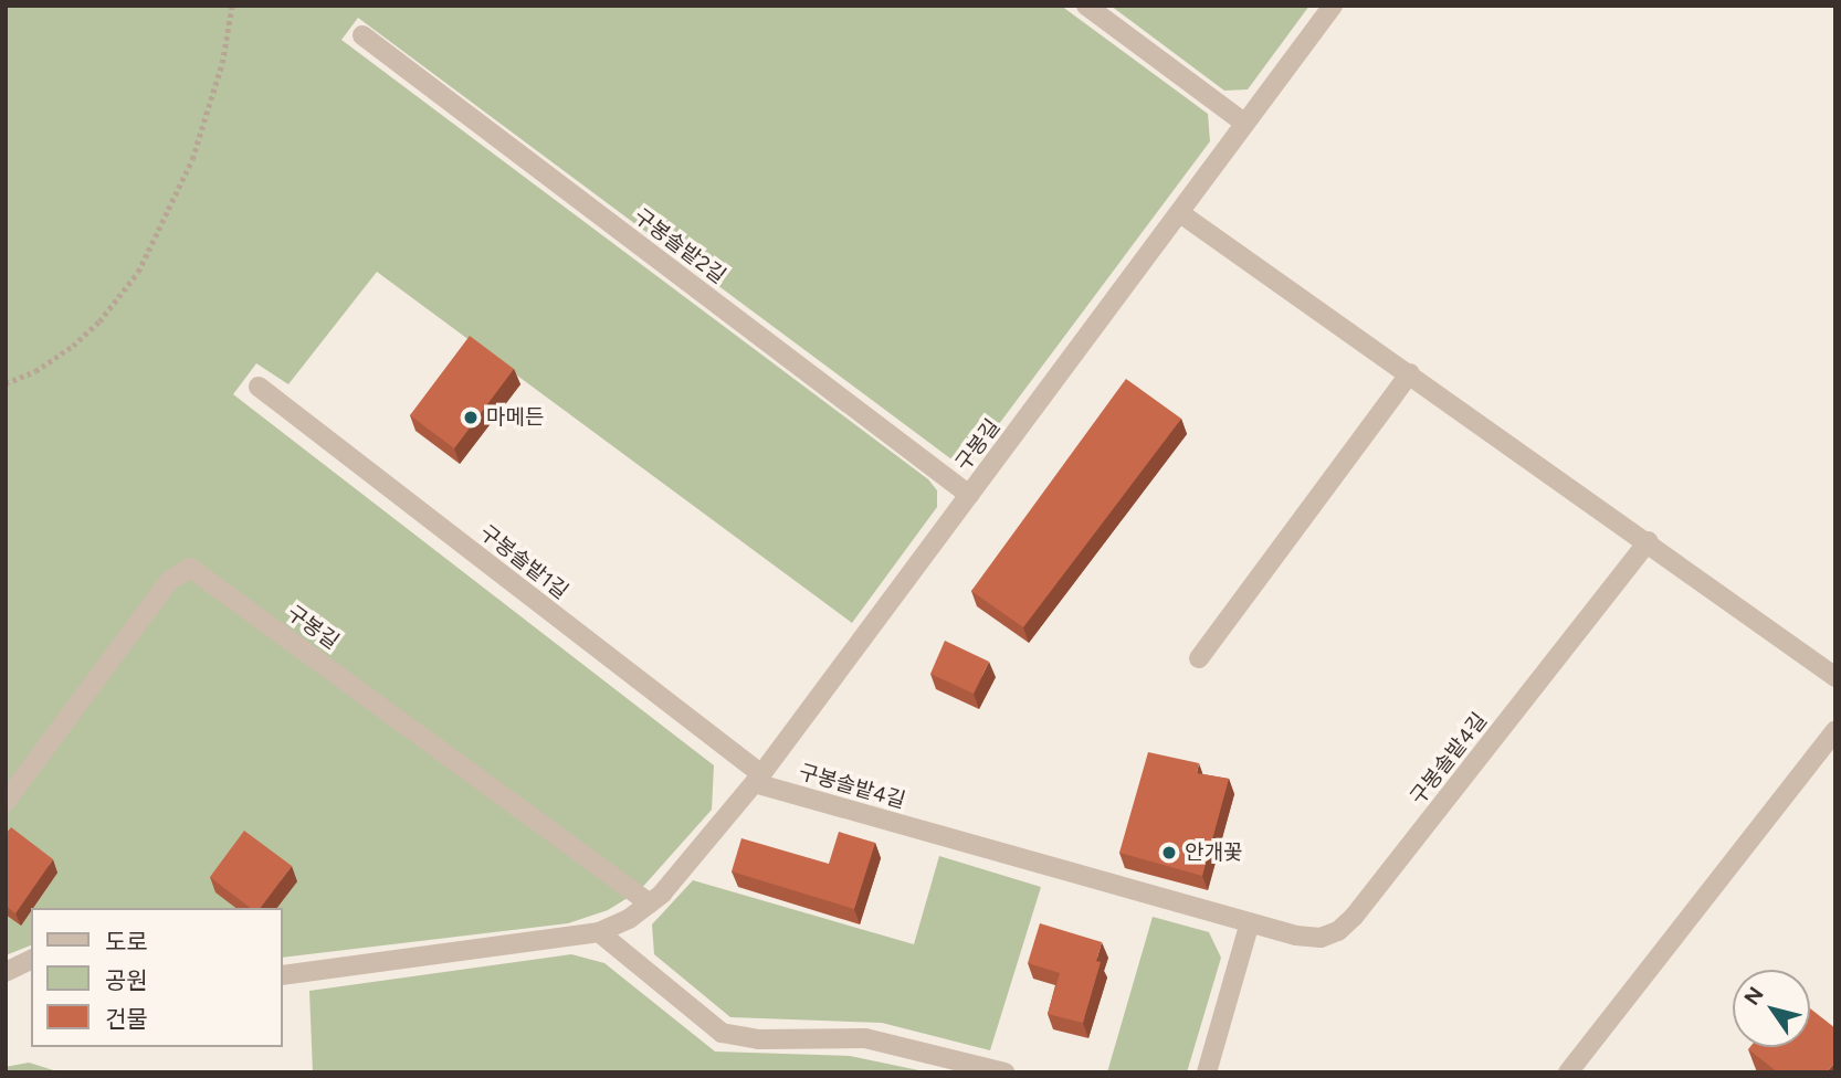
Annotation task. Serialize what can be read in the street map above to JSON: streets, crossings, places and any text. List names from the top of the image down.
{
  "streets": {
    "street": [
      "구봉솔밭2길",
      "구봉길",
      "구봉솔밭1길",
      "구봉솔밭4길"
    ]
  },
  "crossings": [
    ["구봉솔밭2길", "구봉길"],
    ["구봉길", "구봉솔밭1길"],
    ["구봉길", "구봉솔밭4길"],
    ["구봉솔밭1길", "구봉솔밭4길"]
  ],
  "places": ["마메든", "안개꽃"],
  "legend": ["도로", "공원", "건물"],
  "north": "top left"
}
